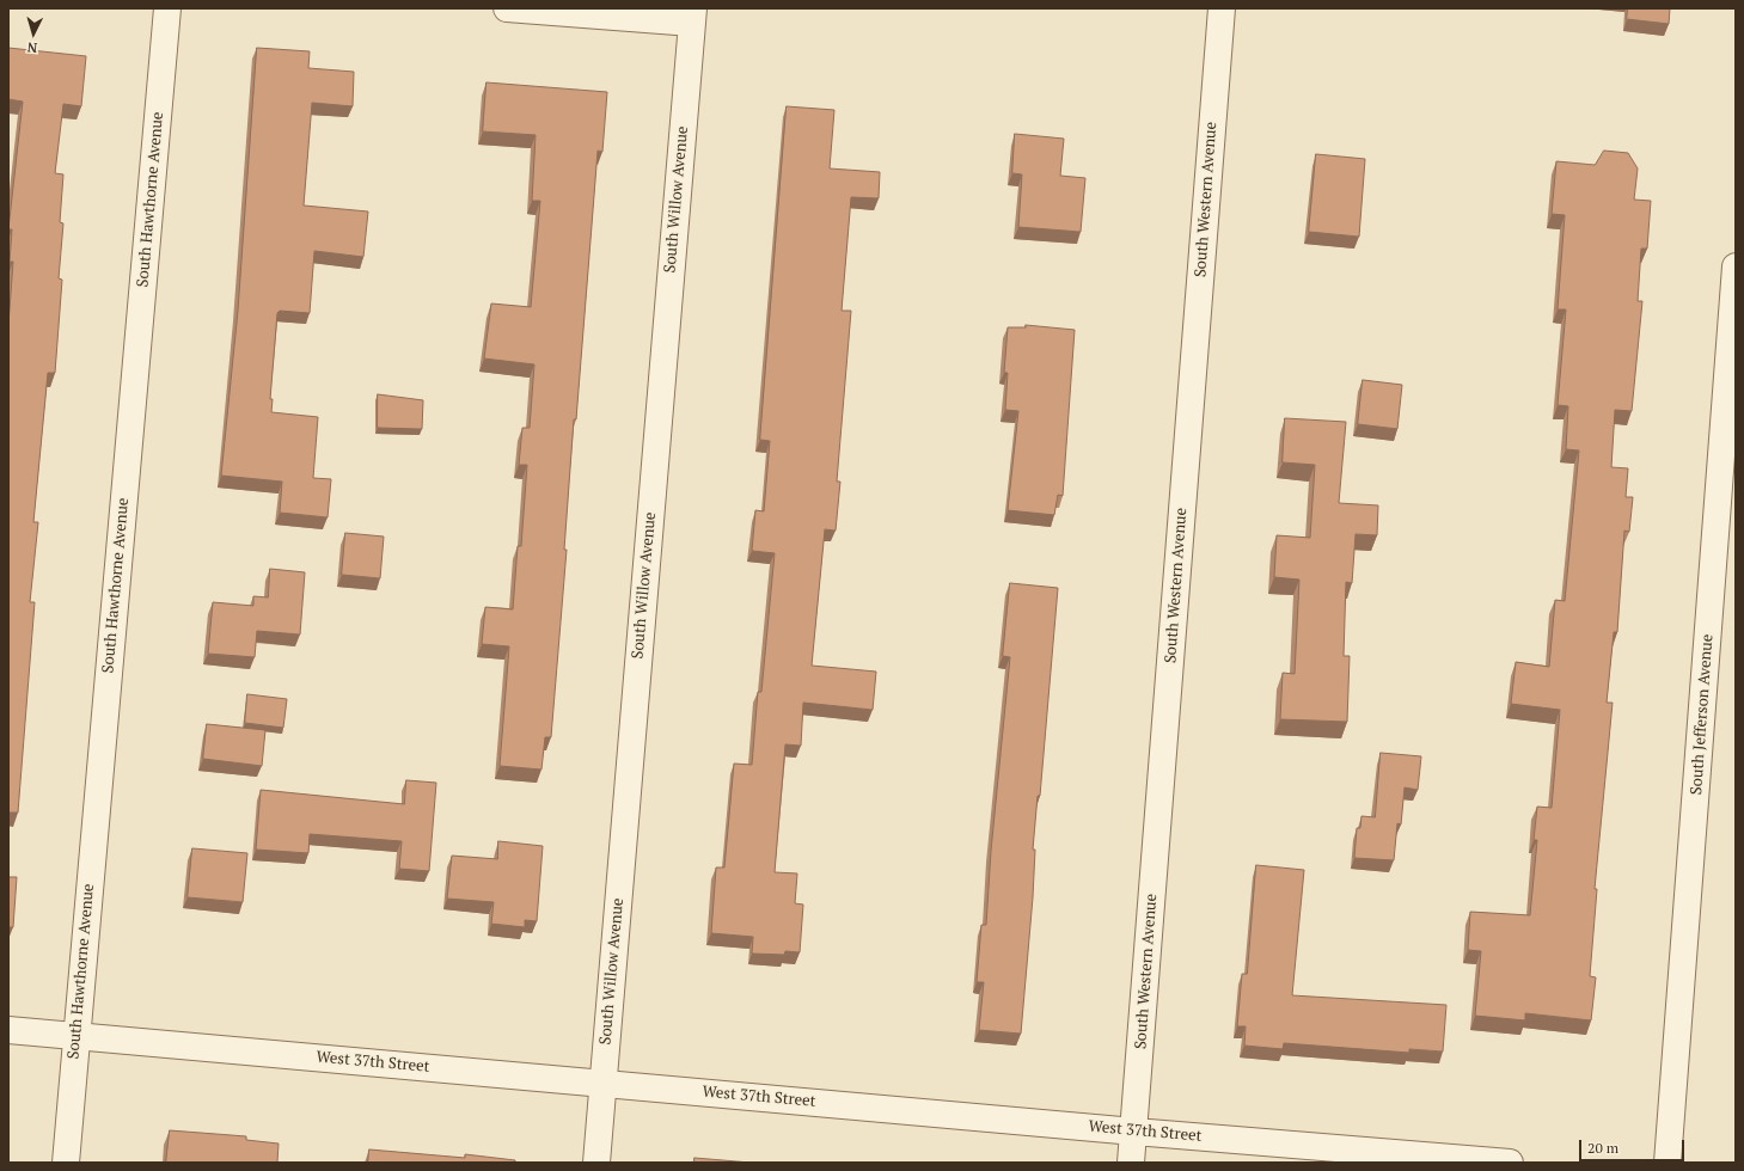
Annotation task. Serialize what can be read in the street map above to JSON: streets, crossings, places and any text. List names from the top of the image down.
{
  "streets": {
    "street": [
      "South Hawthorne Avenue",
      "South Willow Avenue",
      "South Western Avenue",
      "South Jefferson Avenue",
      "West 37th Street"
    ]
  },
  "crossings": [
    ["South Hawthorne Avenue", "West 37th Street"],
    ["South Willow Avenue", "West 37th Street"],
    ["South Western Avenue", "West 37th Street"]
  ],
  "scale_bar": "20 m",
  "north": "bottom"
}
